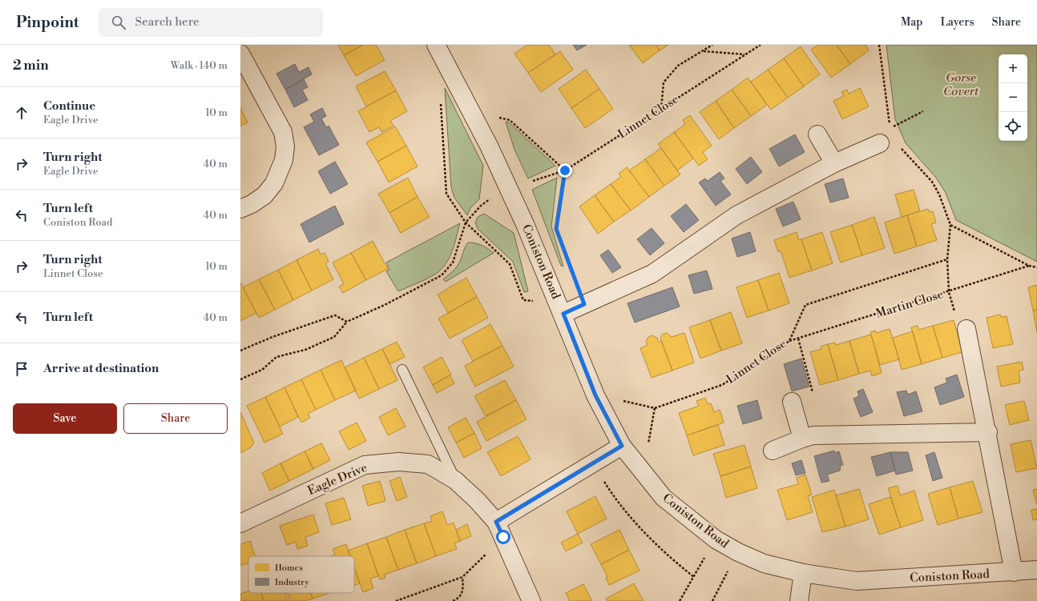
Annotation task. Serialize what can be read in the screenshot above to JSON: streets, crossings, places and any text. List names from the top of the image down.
{
  "streets": {
    "street": ["Coniston Road", "Eagle Drive"],
    "path": ["Linnet Close", "Martin Close"]
  },
  "crossings": [
    ["Linnet Close", "Martin Close"]
  ],
  "parks": ["Gorse Covert"],
  "legend": ["Homes", "Industry"],
  "page": {
    "header": "Pinpoint",
    "search": "Search here",
    "nav": ["Map", "Layers", "Share"],
    "heading": ["2 min", "Walk · 140 m"],
    "map_buttons": ["+", "−"],
    "list": [
      ["Continue", "Eagle Drive", "10 m"],
      ["Turn right", "Eagle Drive", "40 m"],
      ["Turn left", "Coniston Road", "40 m"],
      ["Turn right", "Linnet Close", "10 m"],
      ["Turn left", "40 m"],
      "Arrive at destination"
    ],
    "buttons": ["Save", "Share"]
  }
}
